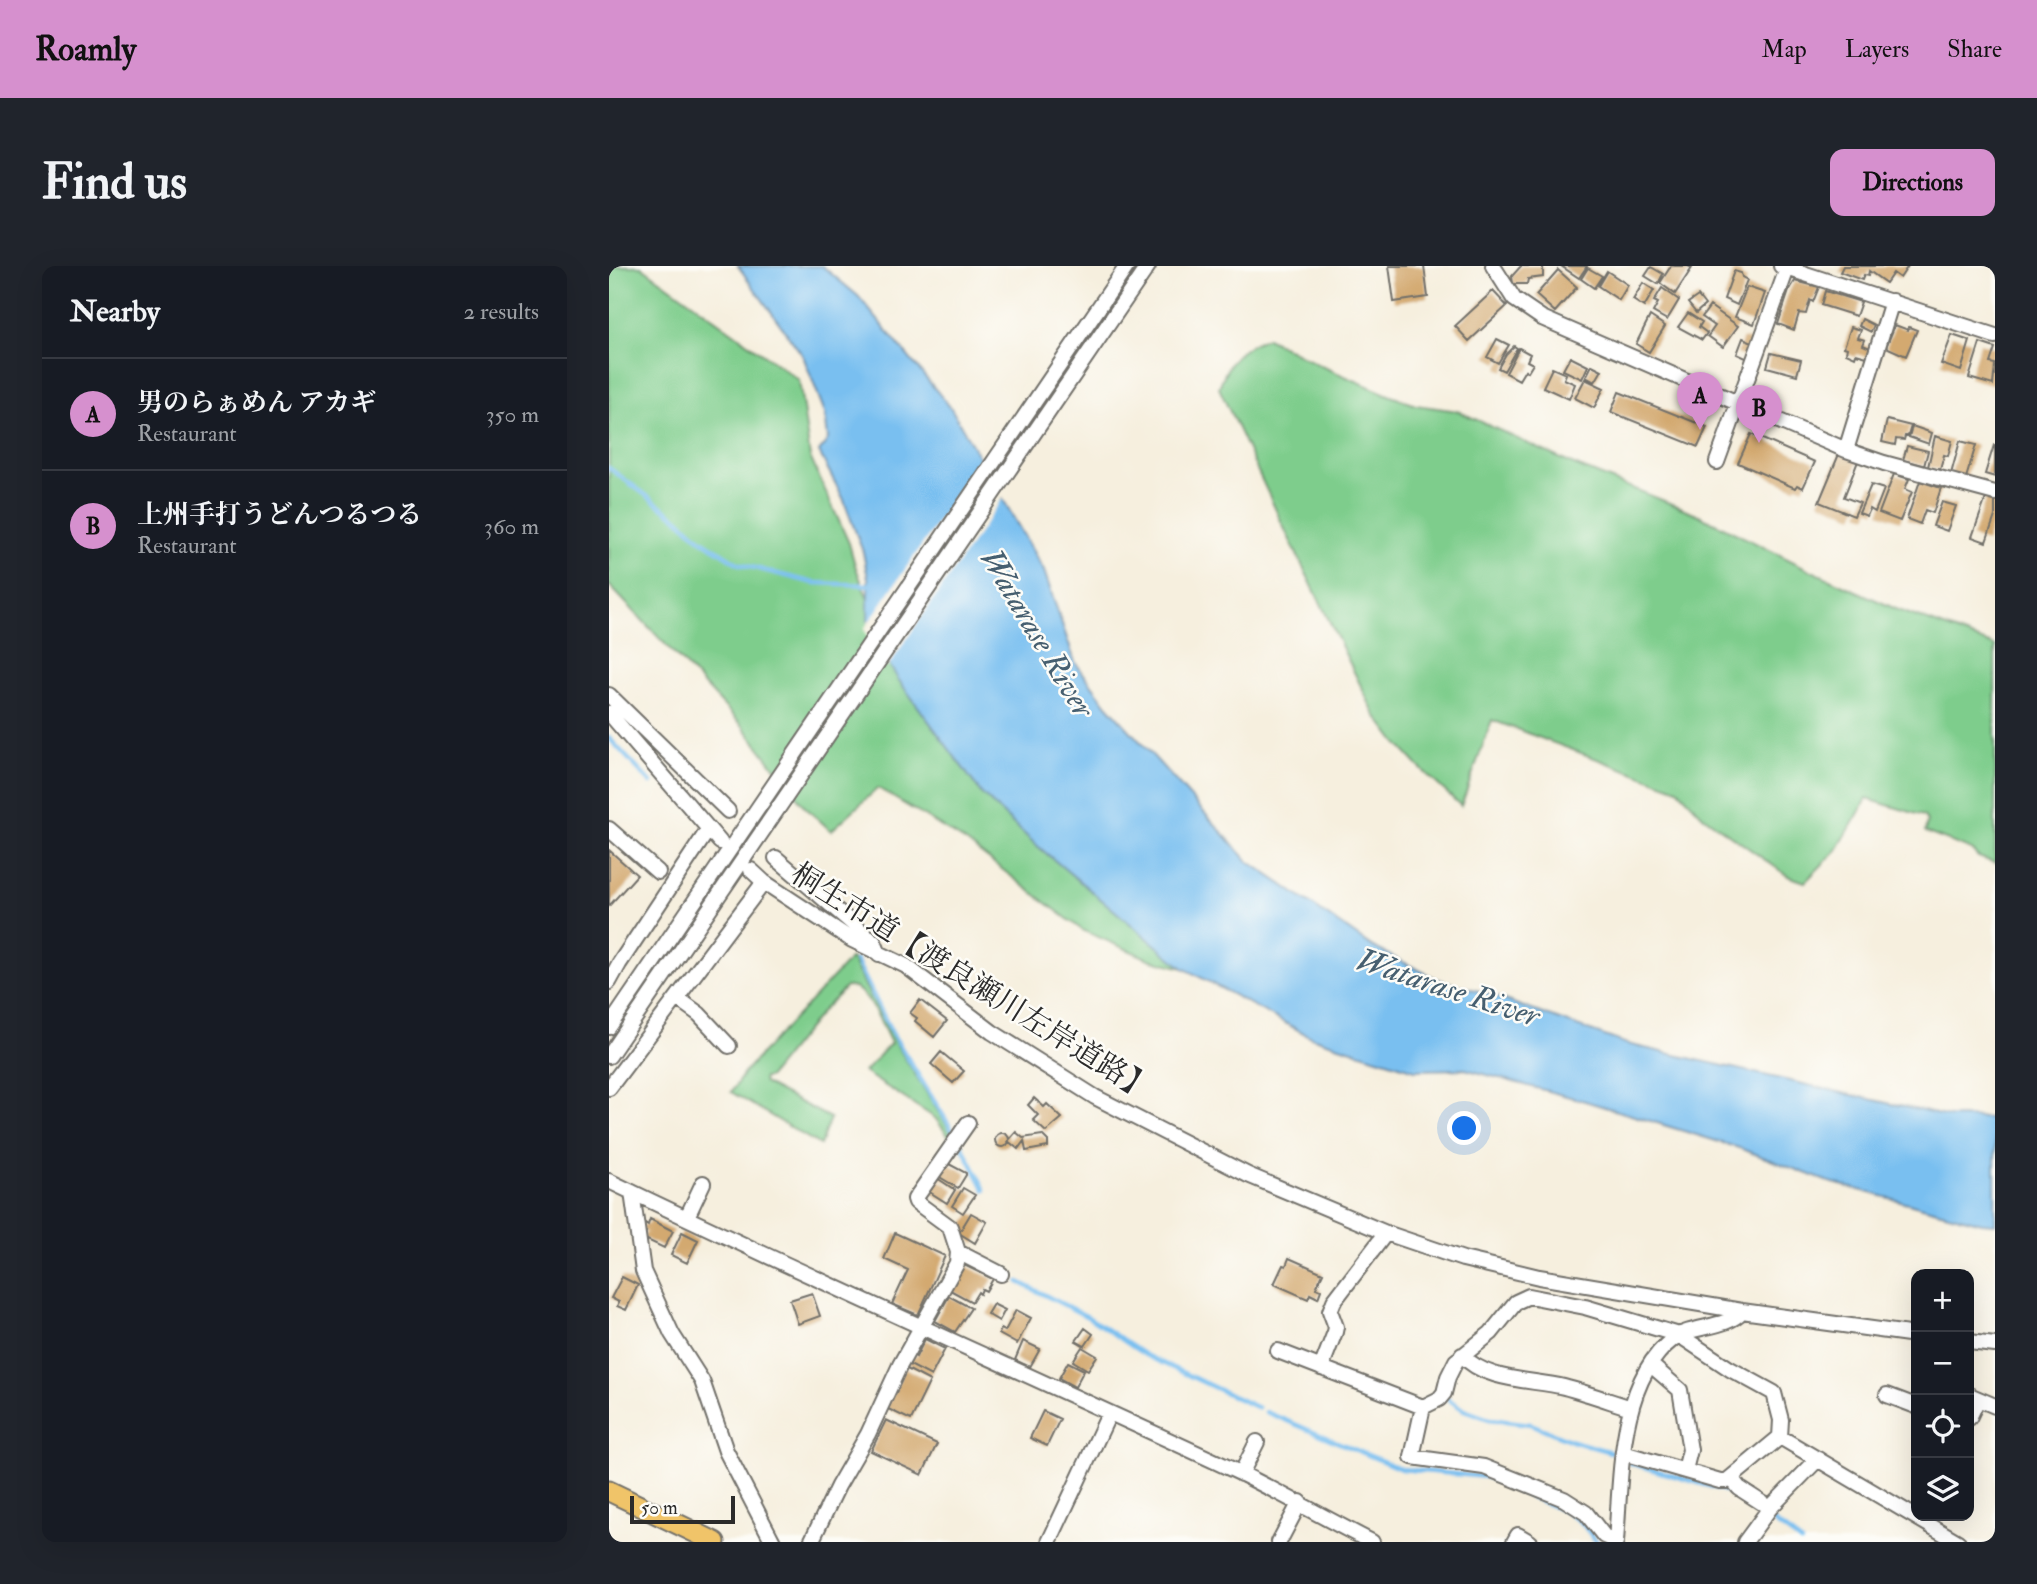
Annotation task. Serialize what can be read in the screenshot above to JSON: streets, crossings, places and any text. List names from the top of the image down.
{
  "streets": {
    "street": ["桐生市道【渡良瀬川左岸道路】"]
  },
  "water": ["Watarase River"],
  "scale_bar": "50 m",
  "page": {
    "header": "Roamly",
    "nav": ["Map", "Layers", "Share"],
    "buttons": "Directions",
    "title": "Find us",
    "heading": ["Nearby", "2 results"],
    "list": [
      {
        "mark": "A",
        "name": "男のらぁめん アカギ",
        "note": "Restaurant",
        "value": "350 m"
      },
      {
        "mark": "B",
        "name": "上州手打うどんつるつる",
        "note": "Restaurant",
        "value": "360 m"
      }
    ],
    "pins": ["A", "B"],
    "map_buttons": ["+", "−"],
    "scale": "50 m"
  }
}
